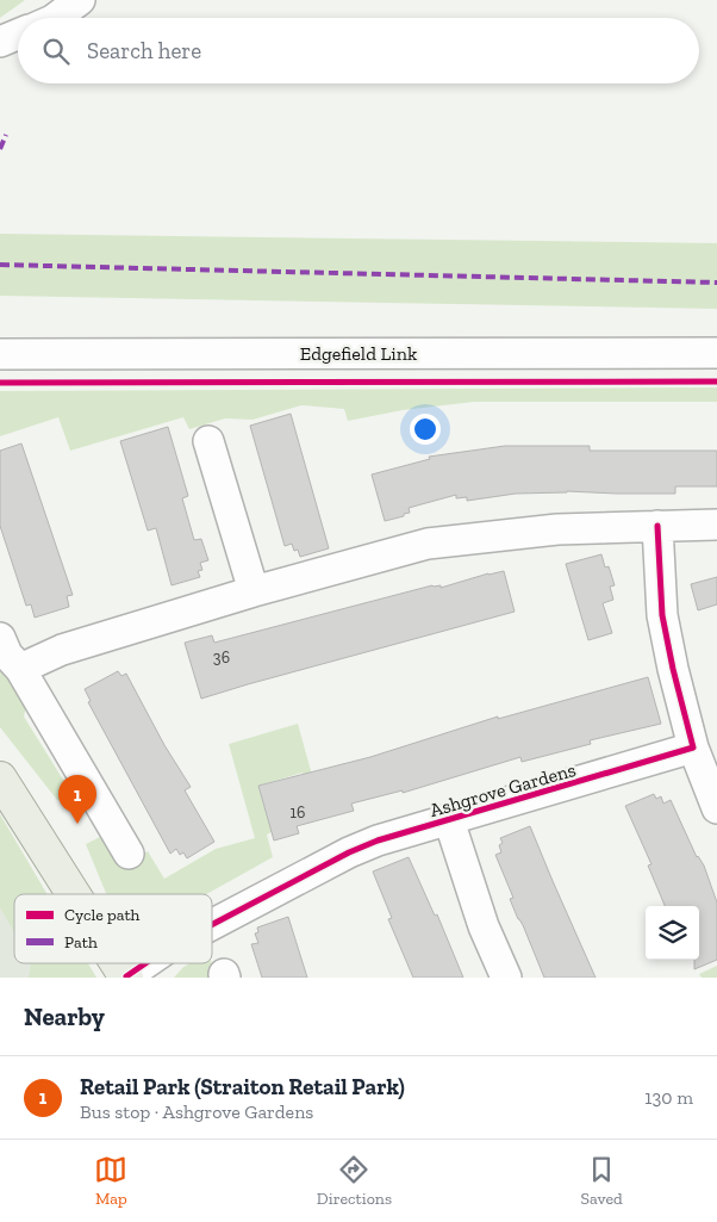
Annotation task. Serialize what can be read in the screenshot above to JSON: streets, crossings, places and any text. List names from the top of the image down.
{
  "streets": {
    "street": ["Edgefield Link", "Ashgrove Gardens"]
  },
  "house_numbers": ["36", "16"],
  "legend": ["Cycle path", "Path"],
  "page": {
    "search": "Search here",
    "pins": "1",
    "heading": "Nearby",
    "list": [
      {
        "mark": "1",
        "name": "Retail Park (Straiton Retail Park)",
        "note": "Bus stop · Ashgrove Gardens",
        "value": "130 m"
      }
    ],
    "nav": ["Map", "Directions", "Saved"]
  }
}
